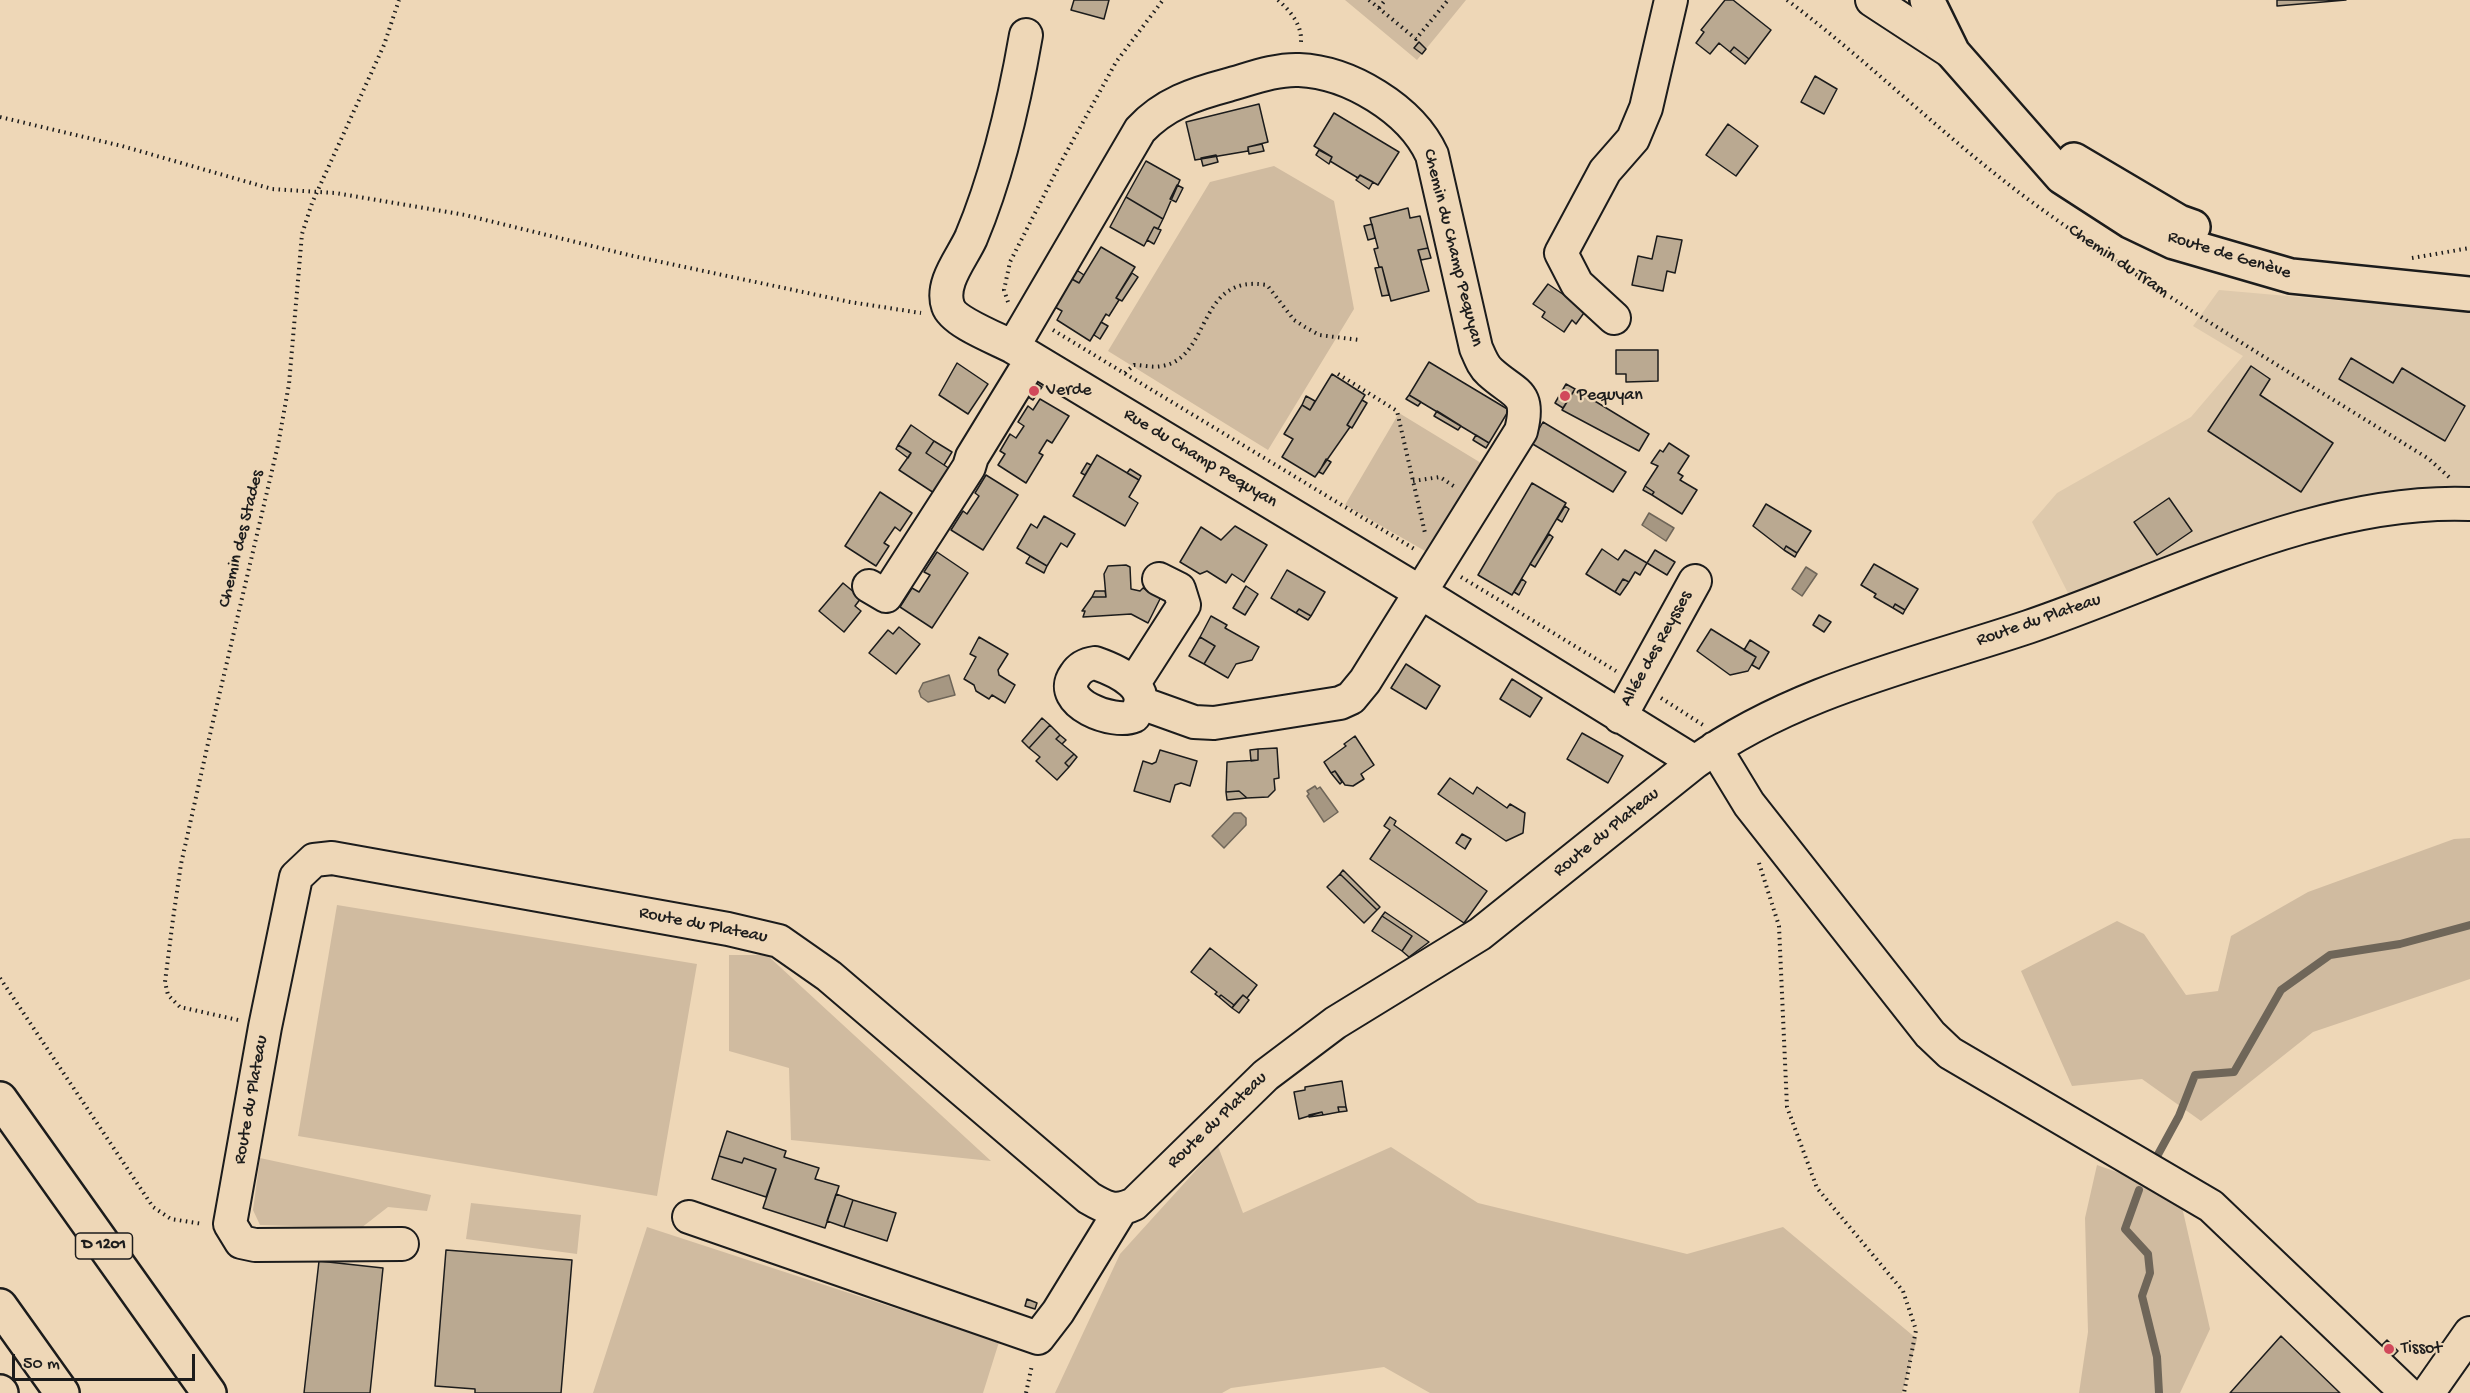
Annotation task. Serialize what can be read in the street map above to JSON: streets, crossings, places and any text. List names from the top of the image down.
{
  "streets": {
    "main road": ["Route de Genève", "D 1201"],
    "street": [
      "Chemin du Champ Pequyan",
      "Rue du Champ Pequyan",
      "Route du Plateau",
      "Allée des Reysses"
    ],
    "path": ["Chemin du Tram", "Chemin des Stades"]
  },
  "crossings": [
    ["Chemin du Champ Pequyan", "Rue du Champ Pequyan"],
    ["Chemin du Tram", "Route du Plateau"],
    ["Rue du Champ Pequyan", "Route du Plateau"],
    ["Rue du Champ Pequyan", "Allée des Reysses"],
    ["Chemin des Stades", "Route du Plateau"]
  ],
  "places": ["Verde", "Pequyan", "Tissot"],
  "scale_bar": "50 m"
}
